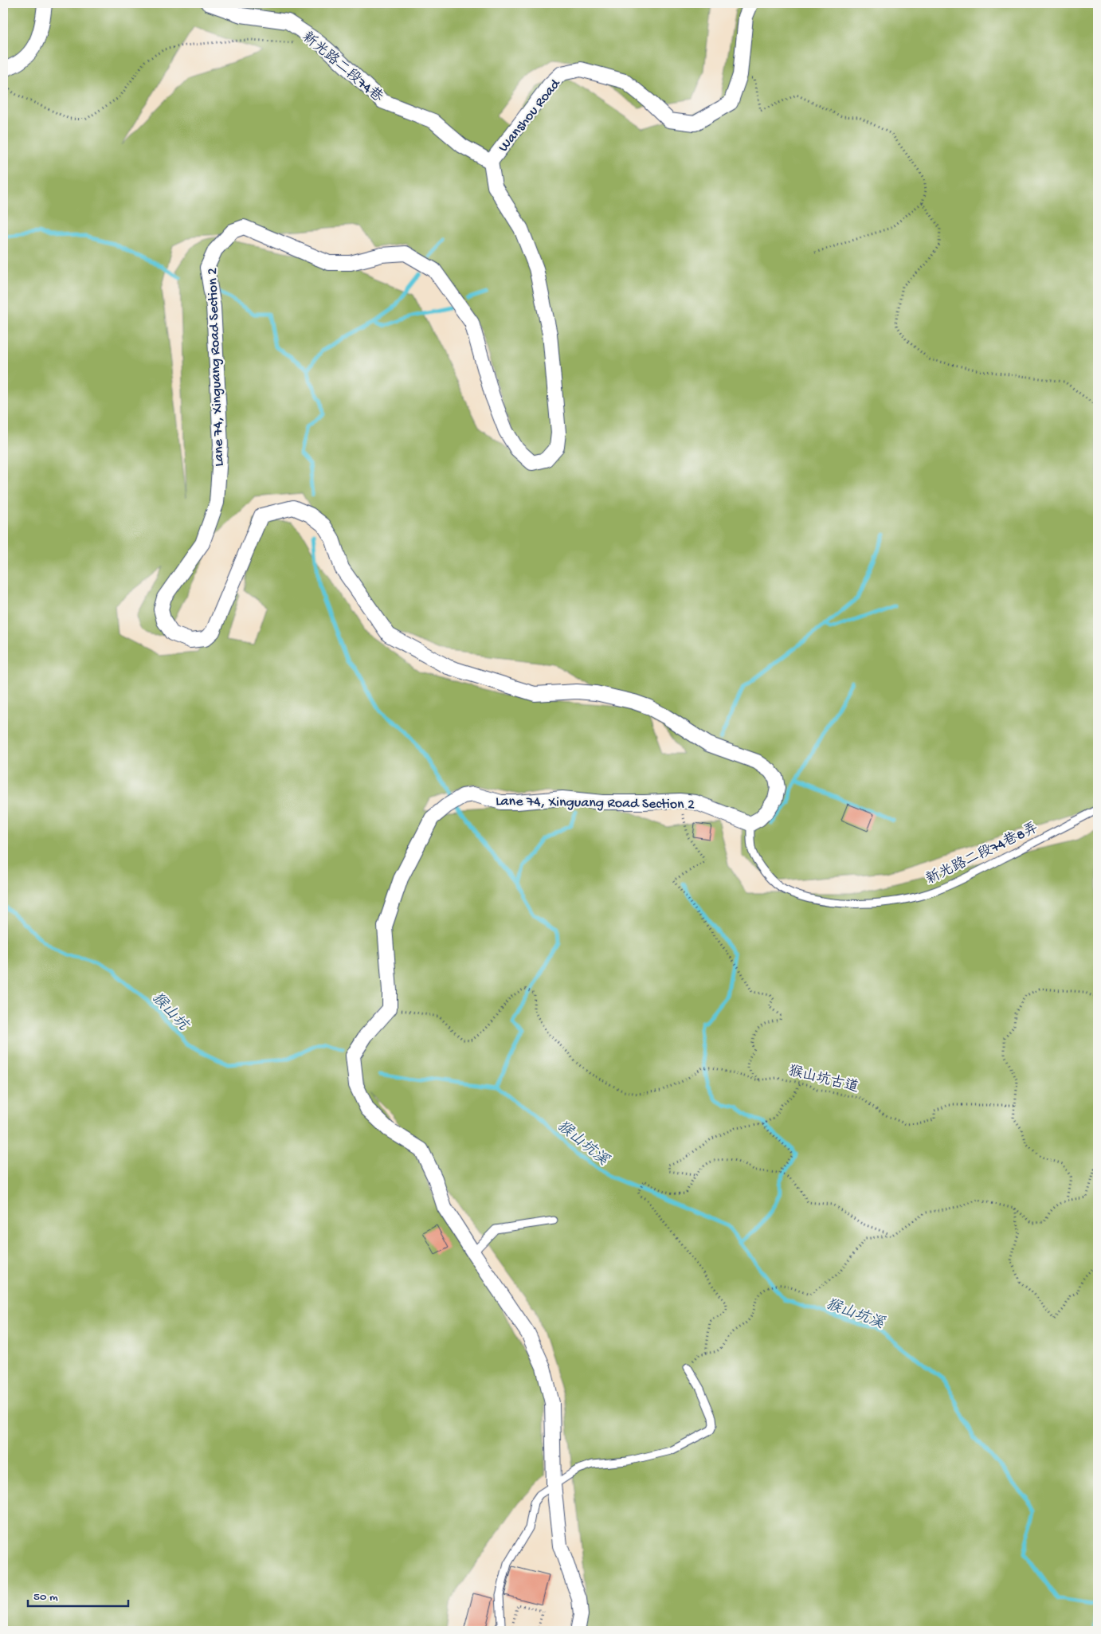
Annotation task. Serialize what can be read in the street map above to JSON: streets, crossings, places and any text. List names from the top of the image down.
{
  "streets": {
    "street": ["新光路二段74巷", "Wanshou Road", "Lane 74, Xinguang Road Section 2"],
    "lane": ["新光路二段74巷8弄"],
    "path": ["猴山坑古道"]
  },
  "crossings": [
    ["新光路二段74巷", "Wanshou Road"],
    ["新光路二段74巷", "Lane 74, Xinguang Road Section 2"],
    ["Wanshou Road", "Lane 74, Xinguang Road Section 2"],
    ["Lane 74, Xinguang Road Section 2", "新光路二段74巷8弄"],
    ["Lane 74, Xinguang Road Section 2", "猴山坑古道"]
  ],
  "water": ["猴山坑", "猴山坑溪"],
  "scale_bar": "50 m"
}
